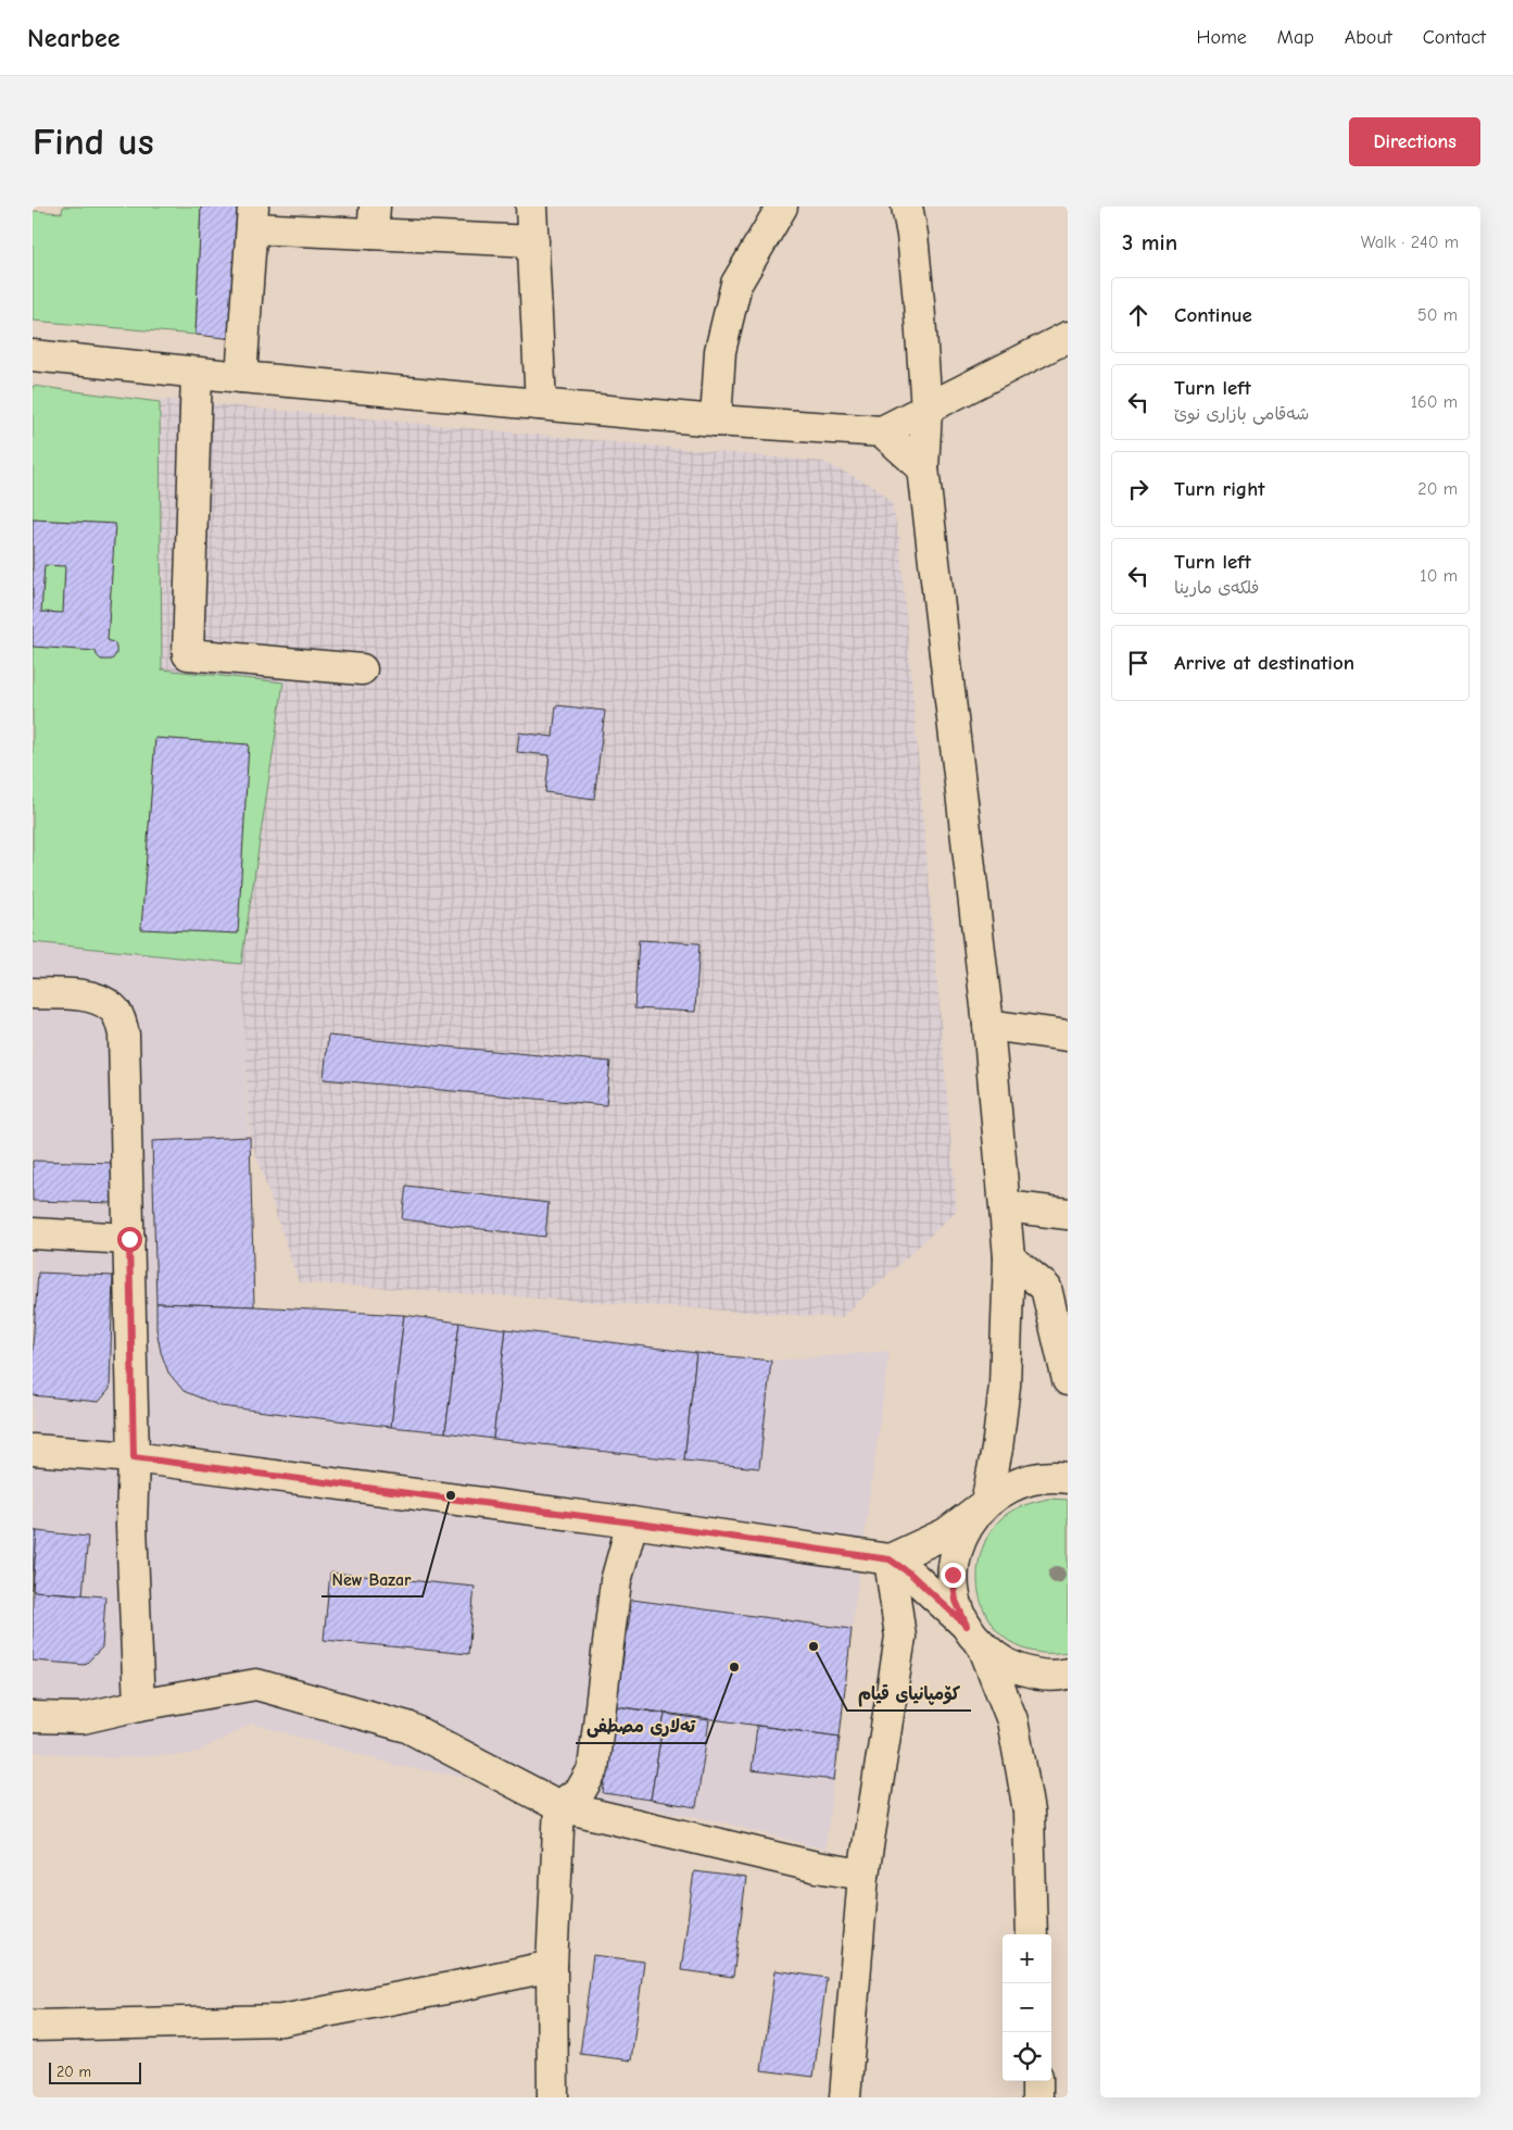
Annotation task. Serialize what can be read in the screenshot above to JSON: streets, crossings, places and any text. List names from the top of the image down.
{
  "places": ["New Bazar", "کۆمپانیای قیام", "تەلاری مصطفی"],
  "scale_bar": "20 m",
  "page": {
    "header": "Nearbee",
    "nav": [
      "Home",
      "Map",
      "About",
      "Contact"
    ],
    "buttons": "Directions",
    "title": "Find us",
    "heading": ["3 min", "Walk · 240 m"],
    "list": [
      ["Continue", "50 m"],
      ["Turn left", "شەقامی بازاری نوێ", "160 m"],
      ["Turn right", "20 m"],
      ["Turn left", "فلکەی مارینا", "10 m"],
      "Arrive at destination"
    ],
    "map_buttons": ["+", "−"],
    "scale": "20 m"
  }
}
